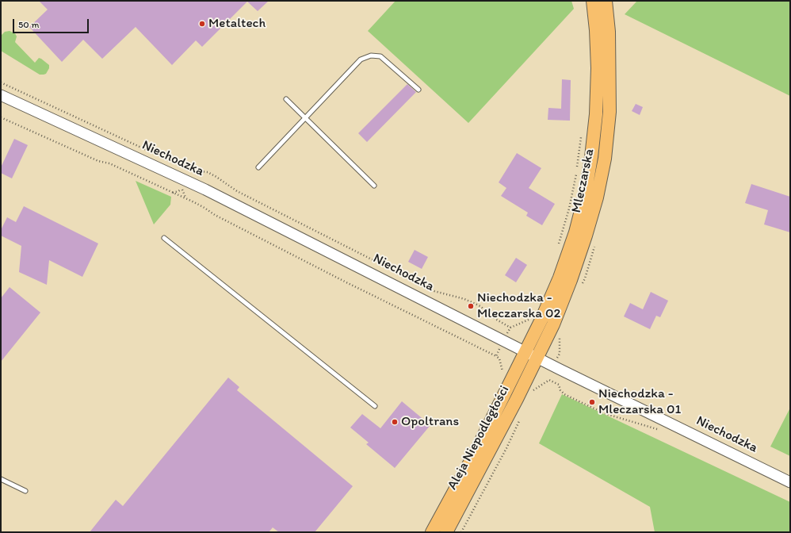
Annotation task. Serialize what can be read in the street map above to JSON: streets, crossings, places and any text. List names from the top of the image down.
{
  "streets": {
    "main road": ["Mleczarska", "Aleja Niepodległości"],
    "street": ["Niechodzka"]
  },
  "crossings": [
    ["Niechodzka", "Mleczarska"],
    ["Niechodzka", "Aleja Niepodległości"],
    ["Mleczarska", "Aleja Niepodległości"]
  ],
  "places": [
    "Metaltech",
    "Niechodzka - Mleczarska 02",
    "Niechodzka - Mleczarska 01",
    "Opoltrans"
  ],
  "scale_bar": "50 m"
}
